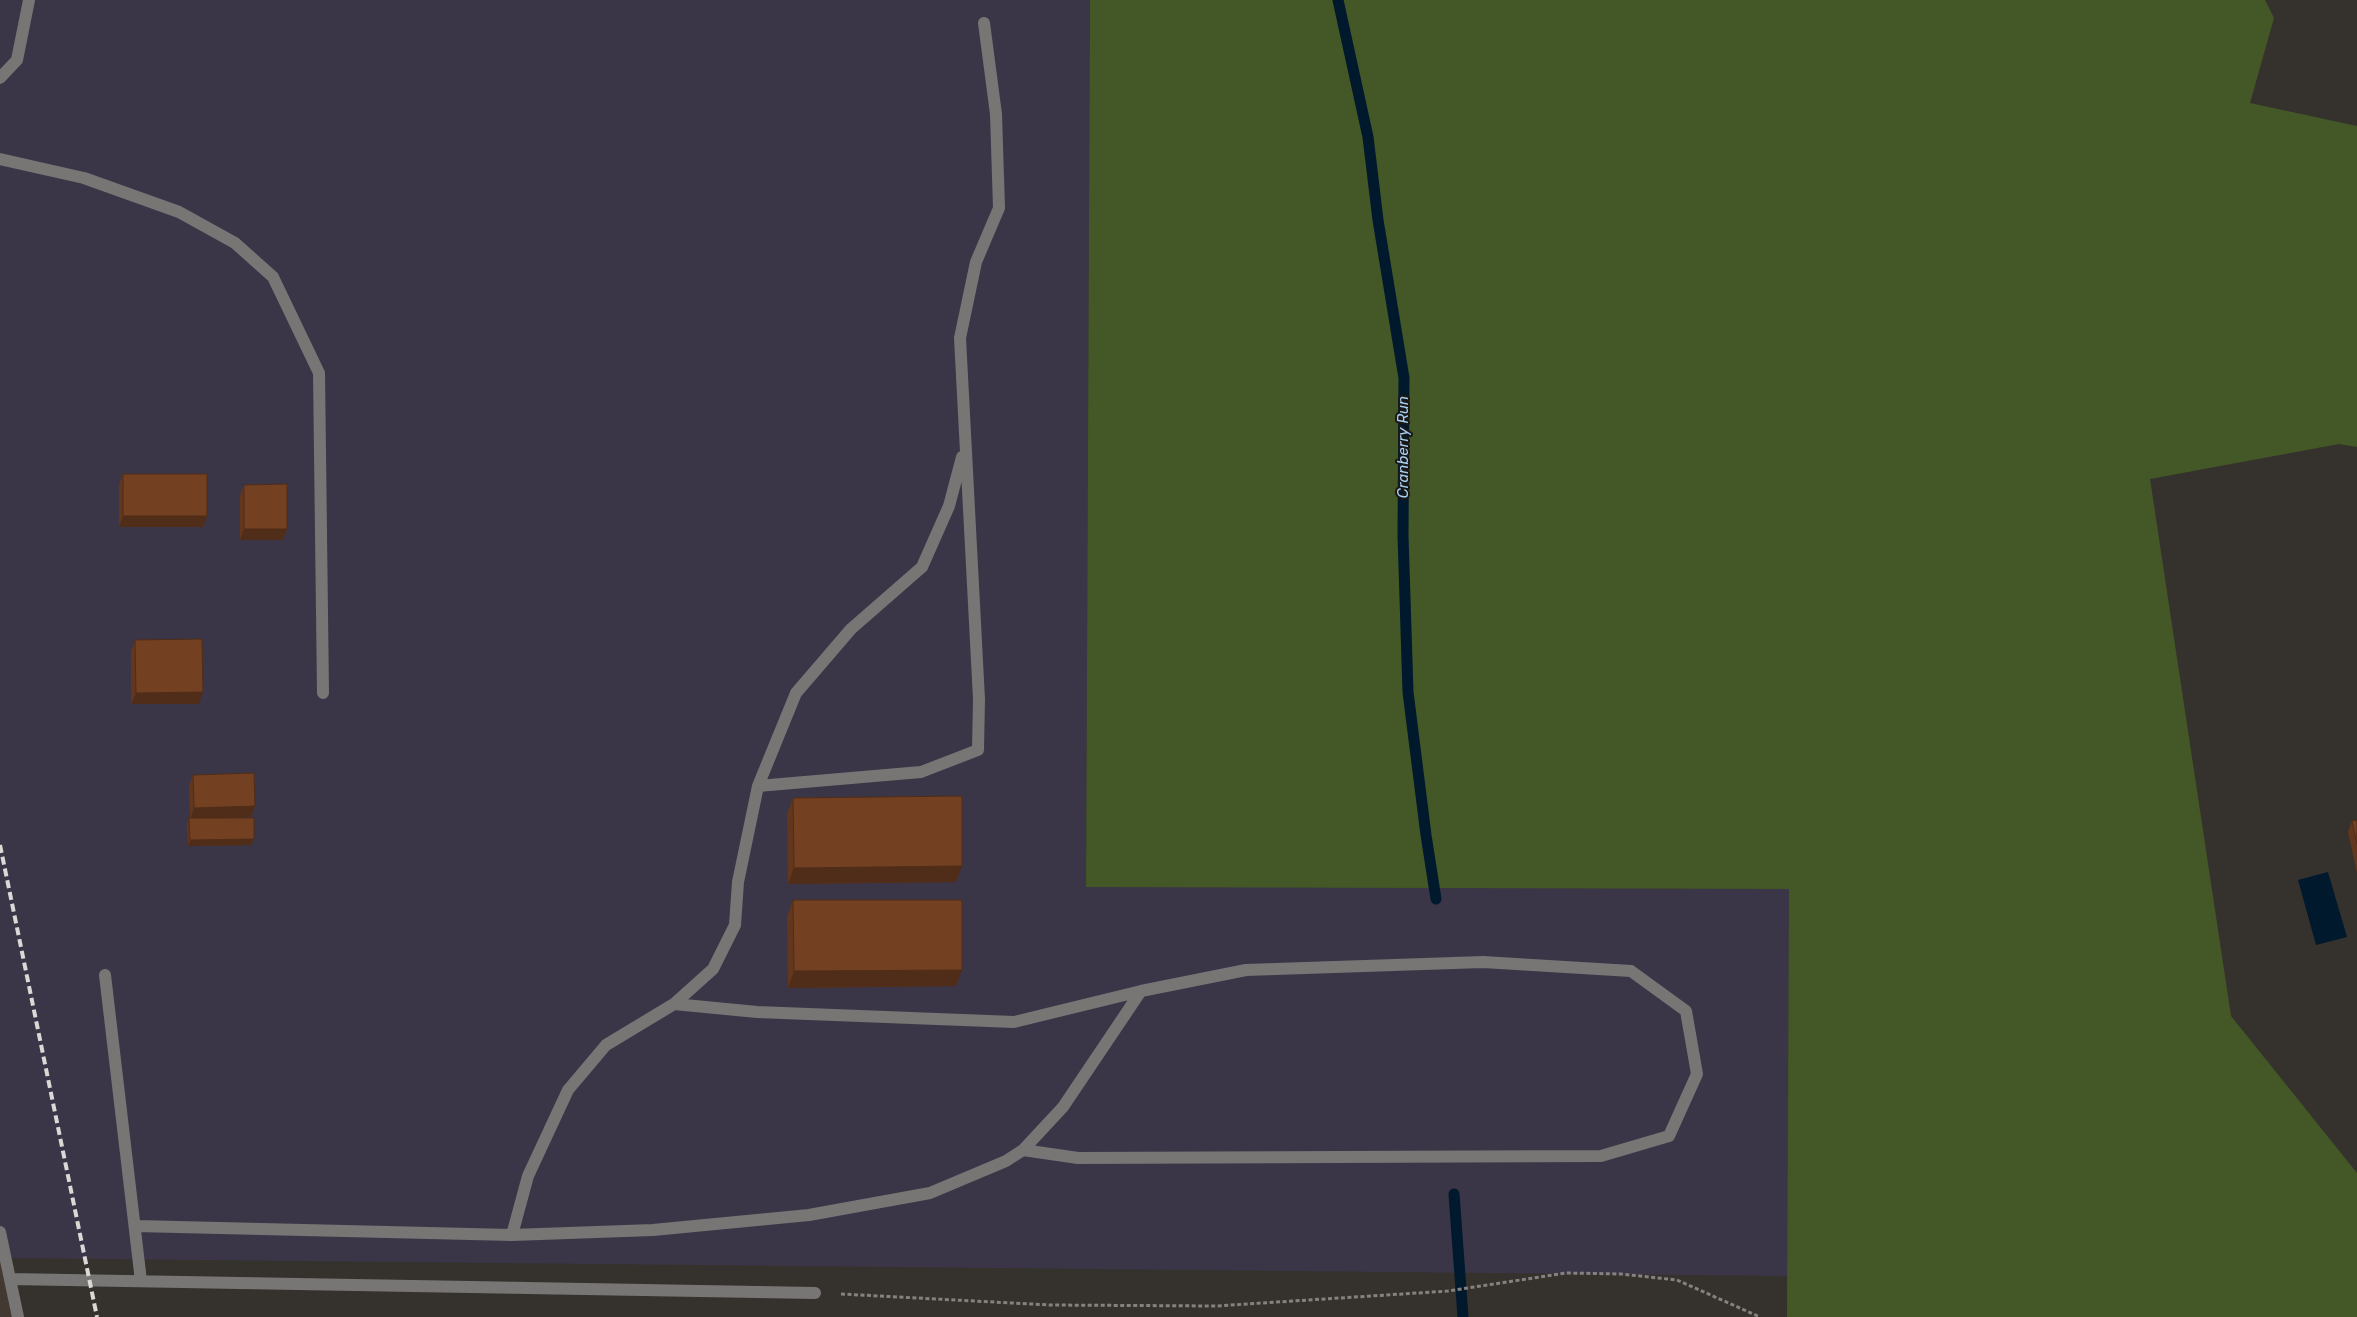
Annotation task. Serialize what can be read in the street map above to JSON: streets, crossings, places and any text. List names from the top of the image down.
{
  "water": ["Cranberry Run"]
}
